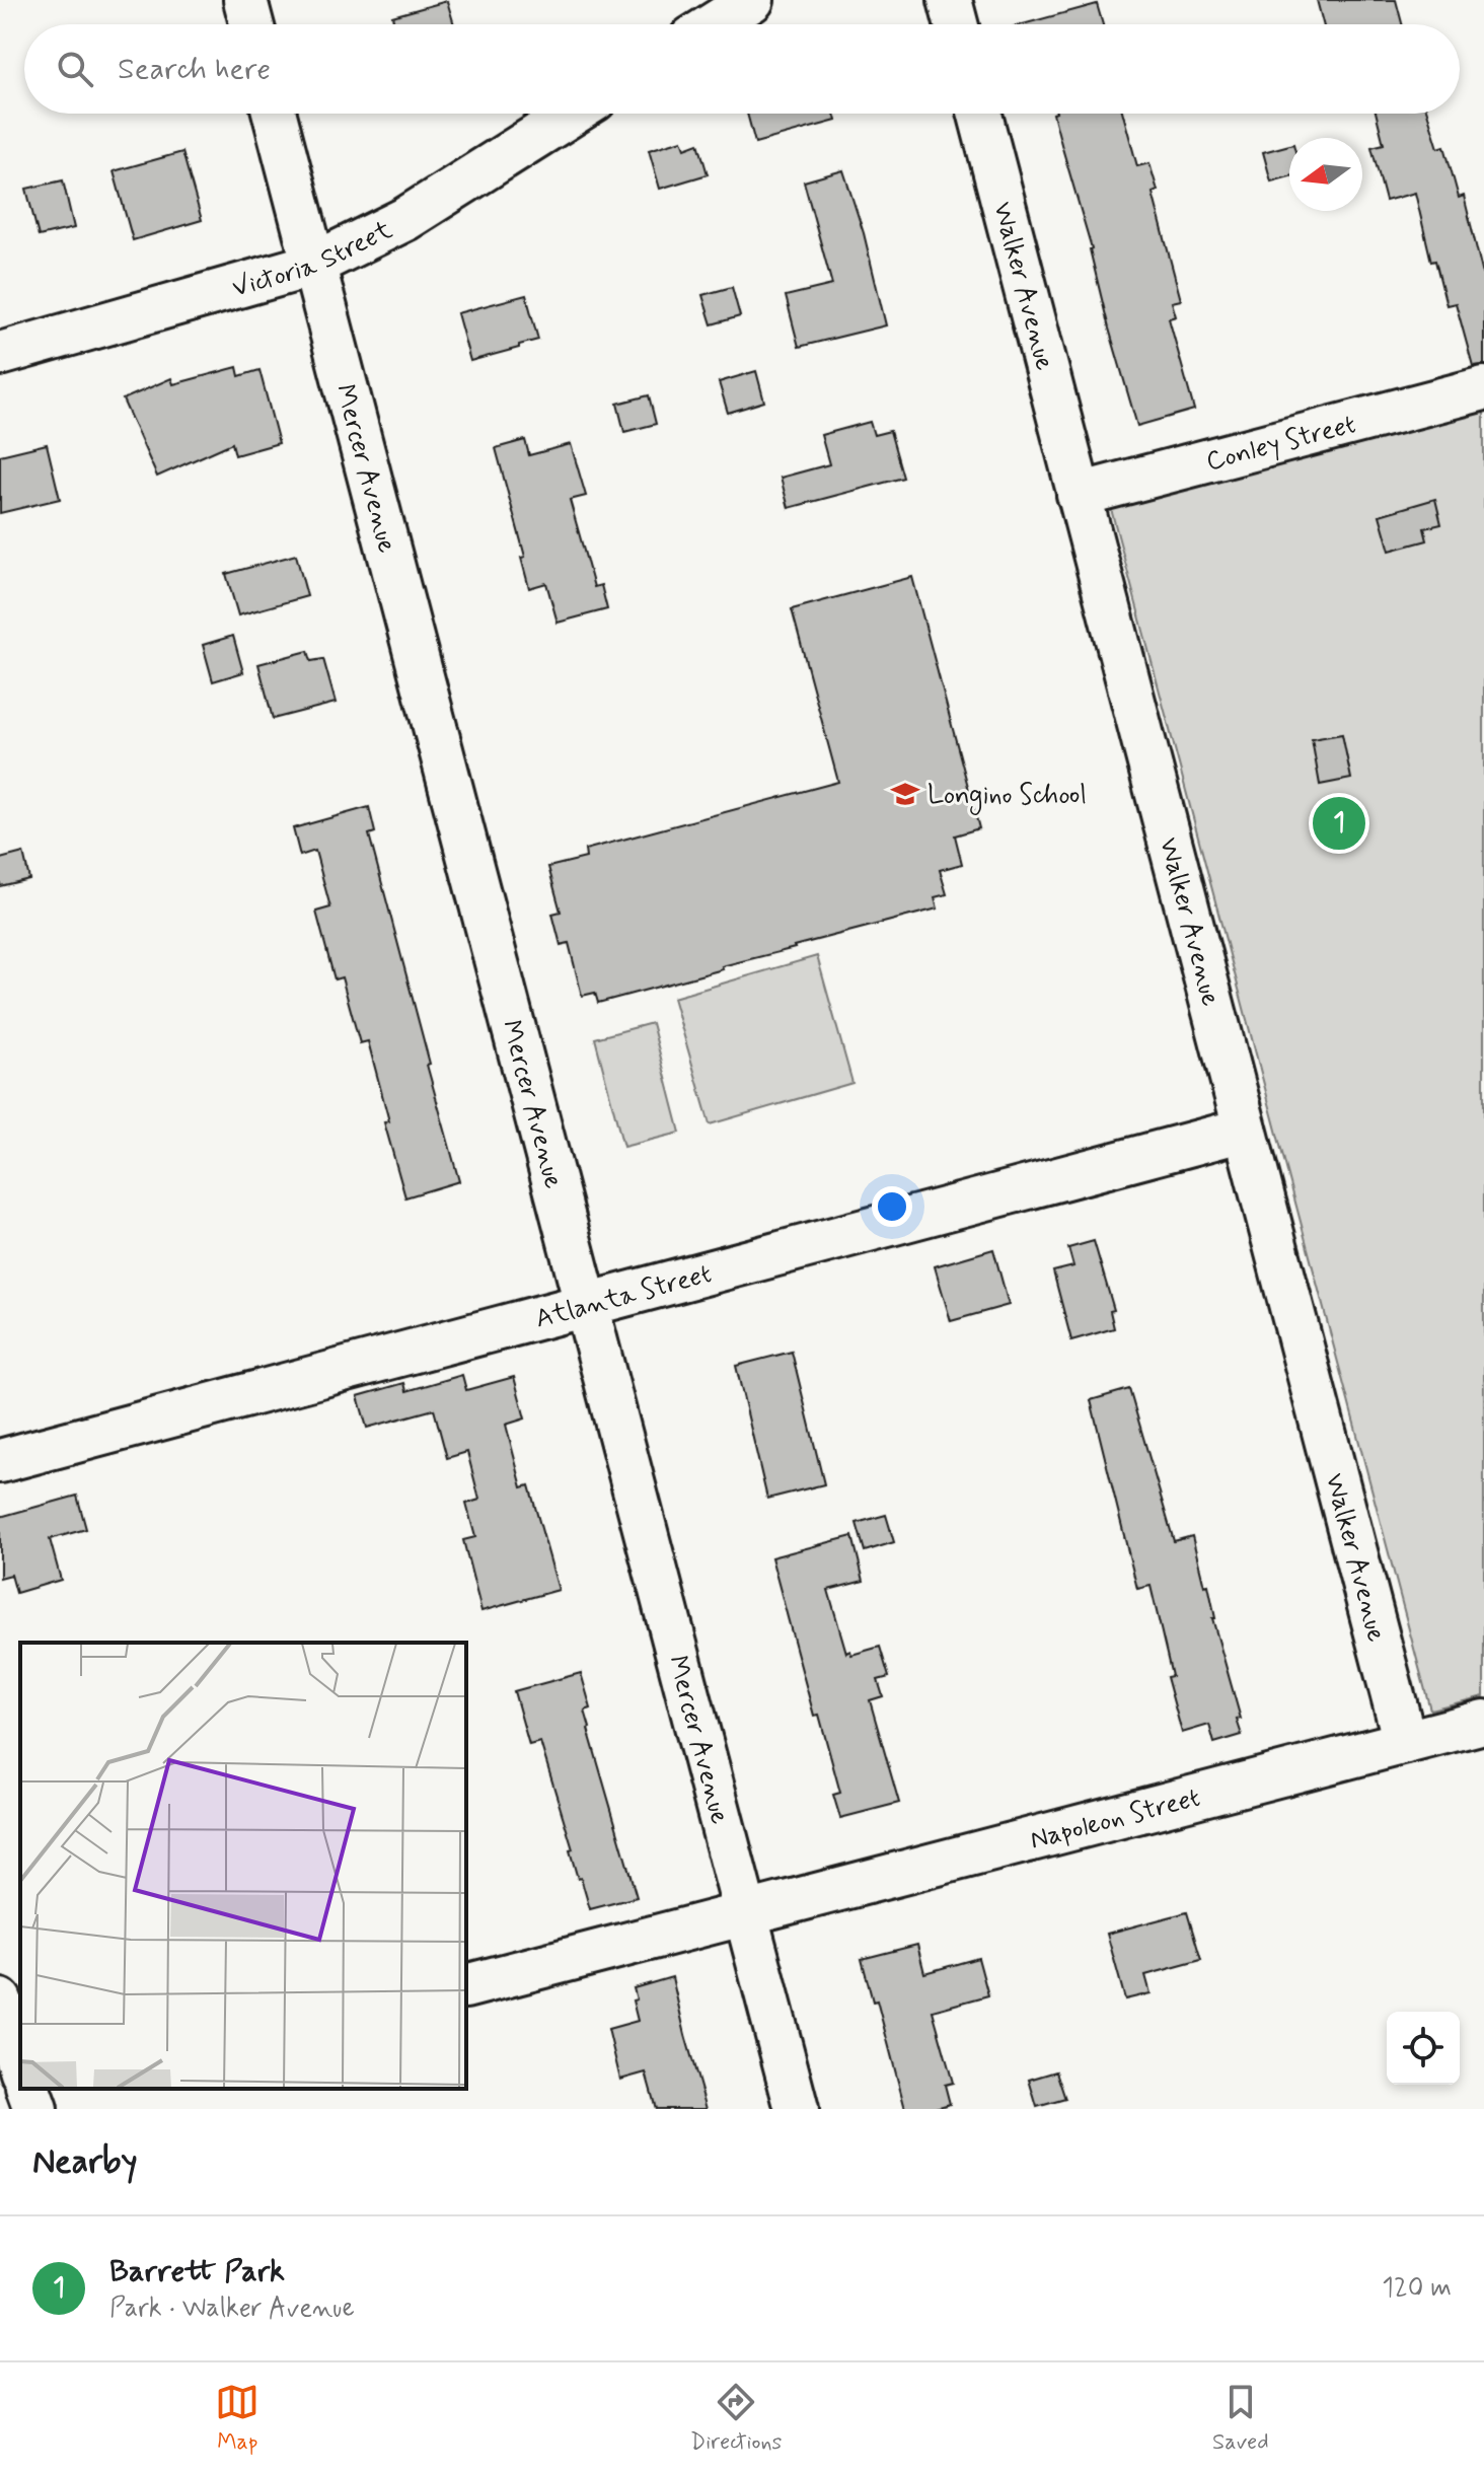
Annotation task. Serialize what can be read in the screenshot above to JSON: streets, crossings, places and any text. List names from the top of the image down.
{
  "streets": {
    "street": [
      "Victoria Street",
      "Walker Avenue",
      "Conley Street",
      "Mercer Avenue",
      "Atlanta Street",
      "Napoleon Street"
    ]
  },
  "crossings": [
    ["Victoria Street", "Mercer Avenue"],
    ["Walker Avenue", "Conley Street"],
    ["Walker Avenue", "Atlanta Street"],
    ["Walker Avenue", "Napoleon Street"],
    ["Mercer Avenue", "Atlanta Street"],
    ["Mercer Avenue", "Napoleon Street"]
  ],
  "places": {
    "school or university": ["Longino School"]
  },
  "north": "left",
  "page": {
    "search": "Search here",
    "pins": "1",
    "heading": "Nearby",
    "list": [
      {
        "mark": "1",
        "name": "Barrett Park",
        "note": "Park · Walker Avenue",
        "value": "120 m"
      }
    ],
    "nav": ["Map", "Directions", "Saved"]
  }
}
